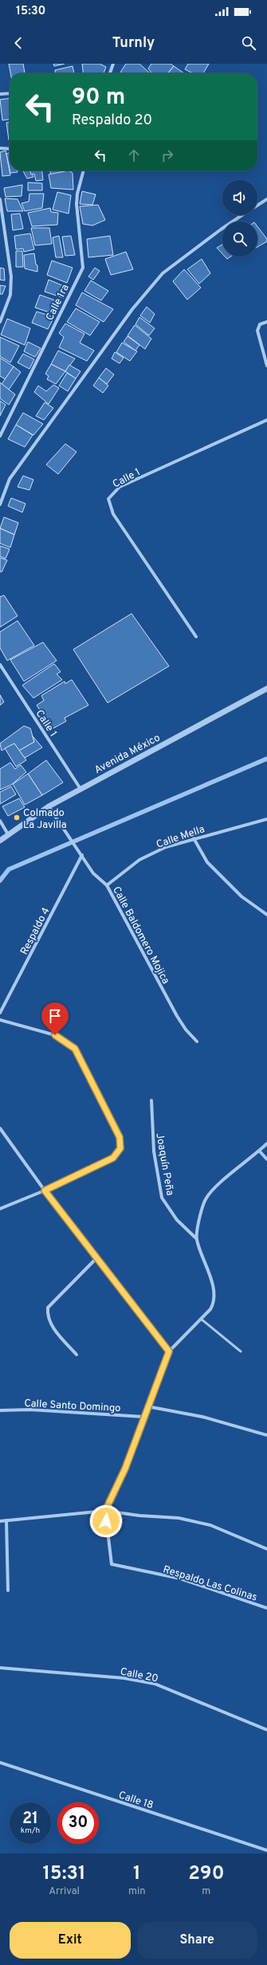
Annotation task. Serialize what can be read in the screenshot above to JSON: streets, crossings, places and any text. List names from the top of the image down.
{
  "streets": {
    "street": [
      "Calle 1ra",
      "Calle 1",
      "Avenida México",
      "Calle Mella",
      "Respaldo 4",
      "Calle Baldomero Mojica",
      "Joaquín Peña",
      "Calle Santo Domingo",
      "Respaldo Las Colinas",
      "Calle 20",
      "Calle 18"
    ]
  },
  "crossings": [
    ["Calle 1", "Avenida México"],
    ["Avenida México", "Calle Baldomero Mojica"],
    ["Calle Mella", "Calle Baldomero Mojica"],
    ["Respaldo 4", "Calle Baldomero Mojica"]
  ],
  "places": ["Colmado La Javilla"],
  "page": {
    "status": "15:30",
    "header": "Turnly",
    "turn": ["90 m", "Respaldo 20"],
    "speed": "21 km/h",
    "limit": "30",
    "eta": [
      "15:31",
      "Arrival",
      "1",
      "min",
      "290",
      "m"
    ],
    "buttons": ["Exit", "Share"]
  }
}
